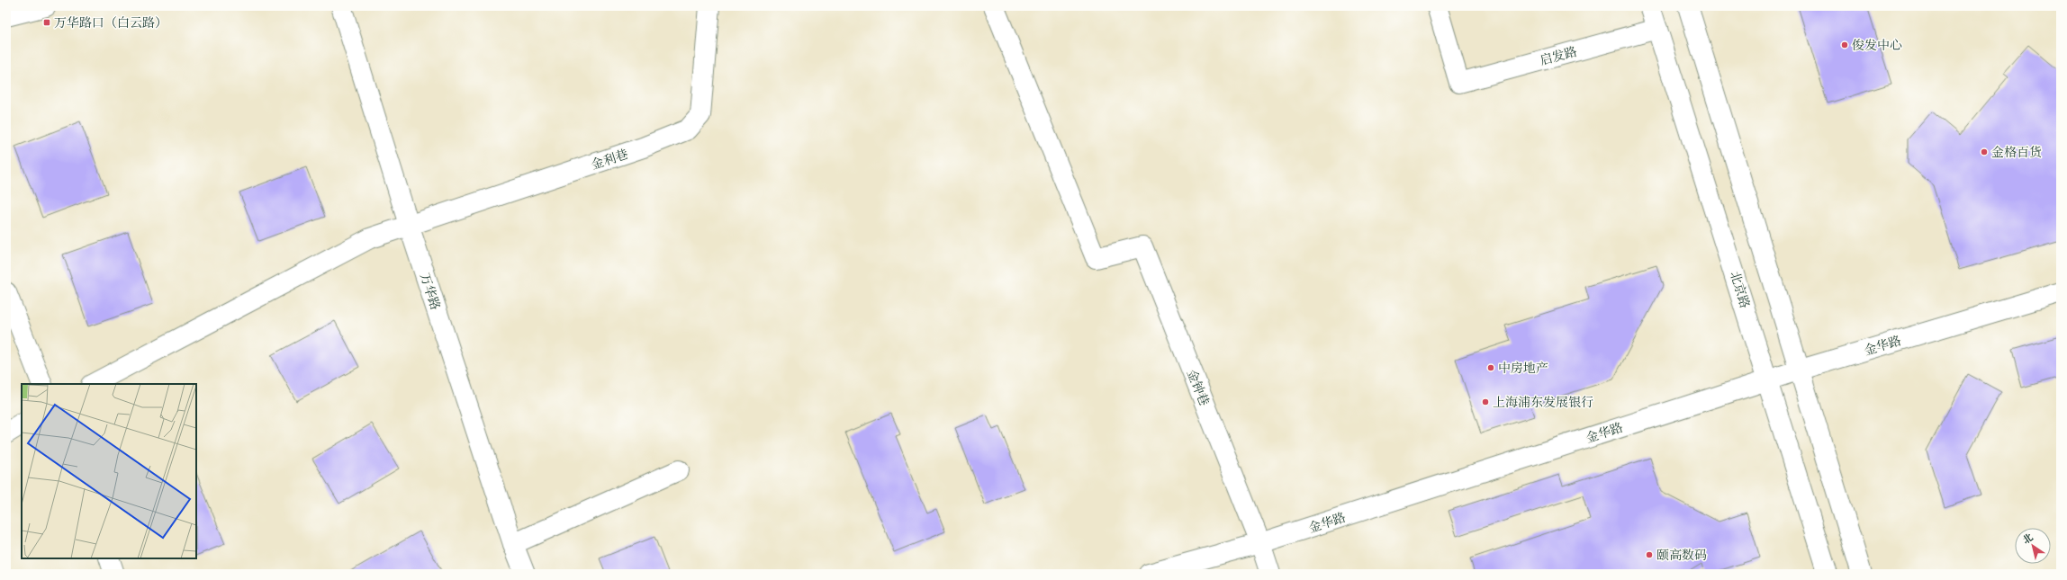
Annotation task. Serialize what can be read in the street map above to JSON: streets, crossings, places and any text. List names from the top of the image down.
{
  "streets": {
    "street": [
      "启发路",
      "金利巷",
      "北京路",
      "万华路",
      "金华路",
      "金钟巷"
    ]
  },
  "crossings": [
    ["启发路", "北京路"],
    ["金利巷", "万华路"],
    ["北京路", "金华路"],
    ["金华路", "金钟巷"]
  ],
  "places": {
    "transit": ["万华路口（白云路）"],
    "other": [
      "俊发中心",
      "金格百货",
      "中房地产",
      "上海浦东发展银行",
      "颐高数码"
    ]
  },
  "north": "top left"
}
